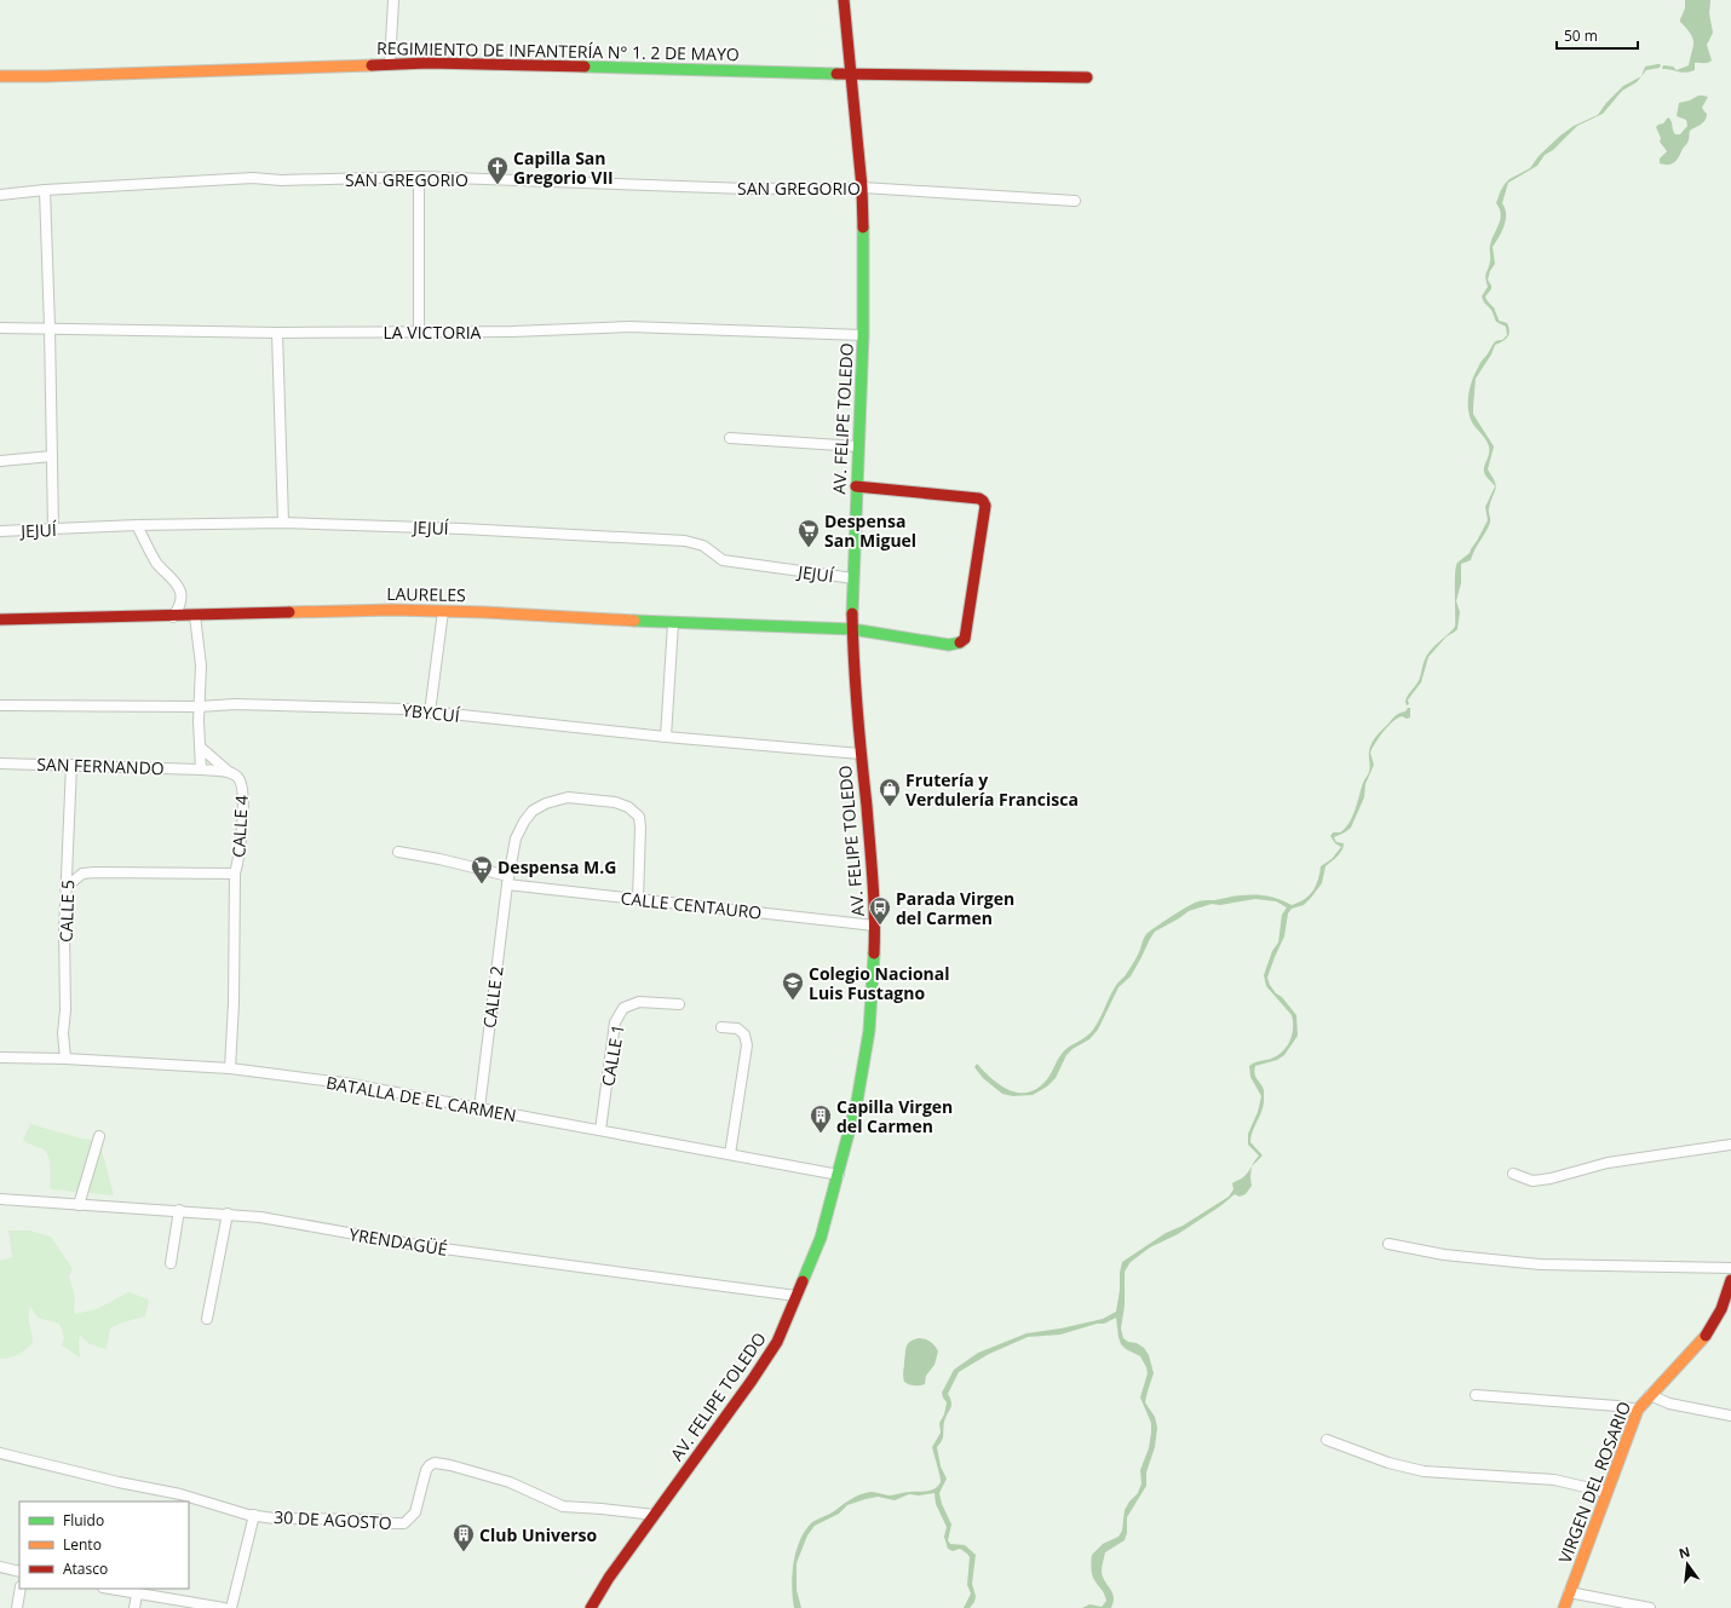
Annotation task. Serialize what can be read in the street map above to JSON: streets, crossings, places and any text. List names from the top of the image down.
{
  "streets": {
    "street": [
      "REGIMIENTO DE INFANTERÍA N° 1. 2 DE MAYO",
      "SAN GREGORIO",
      "LA VICTORIA",
      "AV. FELIPE TOLEDO",
      "JEJUÍ",
      "LAURELES",
      "YBYCUÍ",
      "SAN FERNANDO",
      "CALLE 4",
      "CALLE CENTAURO",
      "CALLE 5",
      "CALLE 2",
      "CALLE 1",
      "BATALLA DE EL CARMEN",
      "YRENDAGÜÉ",
      "VIRGEN DEL ROSARIO",
      "30 DE AGOSTO"
    ]
  },
  "crossings": [
    ["REGIMIENTO DE INFANTERÍA N° 1. 2 DE MAYO", "AV. FELIPE TOLEDO"],
    ["SAN GREGORIO", "AV. FELIPE TOLEDO"],
    ["LA VICTORIA", "AV. FELIPE TOLEDO"],
    ["AV. FELIPE TOLEDO", "JEJUÍ"],
    ["AV. FELIPE TOLEDO", "LAURELES"],
    ["AV. FELIPE TOLEDO", "YBYCUÍ"],
    ["AV. FELIPE TOLEDO", "CALLE CENTAURO"],
    ["AV. FELIPE TOLEDO", "BATALLA DE EL CARMEN"],
    ["AV. FELIPE TOLEDO", "YRENDAGÜÉ"],
    ["AV. FELIPE TOLEDO", "30 DE AGOSTO"],
    ["SAN FERNANDO", "CALLE 4"],
    ["SAN FERNANDO", "CALLE 5"],
    ["CALLE 4", "BATALLA DE EL CARMEN"],
    ["CALLE CENTAURO", "CALLE 2"],
    ["CALLE 5", "BATALLA DE EL CARMEN"],
    ["CALLE 2", "BATALLA DE EL CARMEN"],
    ["CALLE 1", "BATALLA DE EL CARMEN"]
  ],
  "places": {
    "church": ["Capilla San Gregorio VII"],
    "supermarket": ["Despensa San Miguel", "Despensa M.G"],
    "shop": ["Frutería y Verdulería Francisca"],
    "bus stop": ["Parada Virgen del Carmen"],
    "school or university": ["Colegio Nacional Luis Fustagno"],
    "building": ["Capilla Virgen del Carmen", "Club Universo"]
  },
  "legend": ["Fluido", "Lento", "Atasco"],
  "scale_bar": "50 m",
  "north": "top"
}
